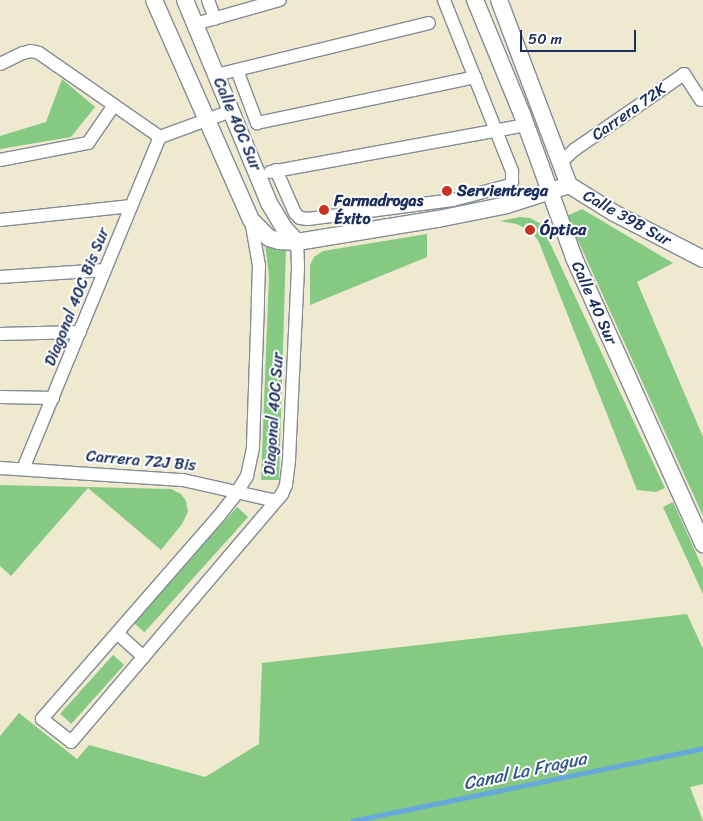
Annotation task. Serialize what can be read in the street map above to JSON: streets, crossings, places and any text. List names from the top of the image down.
{
  "streets": {
    "street": [
      "Carrera 72K",
      "Calle 40C Sur",
      "Calle 39B Sur",
      "Diagonal 40C Bis Sur",
      "Calle 40 Sur",
      "Diagonal 40C Sur",
      "Carrera 72J Bis"
    ]
  },
  "crossings": [
    ["Calle 40C Sur", "Diagonal 40C Sur"],
    ["Calle 39B Sur", "Calle 40 Sur"],
    ["Diagonal 40C Bis Sur", "Carrera 72J Bis"],
    ["Diagonal 40C Sur", "Carrera 72J Bis"]
  ],
  "water": ["Canal La Fragua"],
  "places": ["Servientrega", "Farmadrogas Éxito", "Óptica"],
  "scale_bar": "50 m"
}
